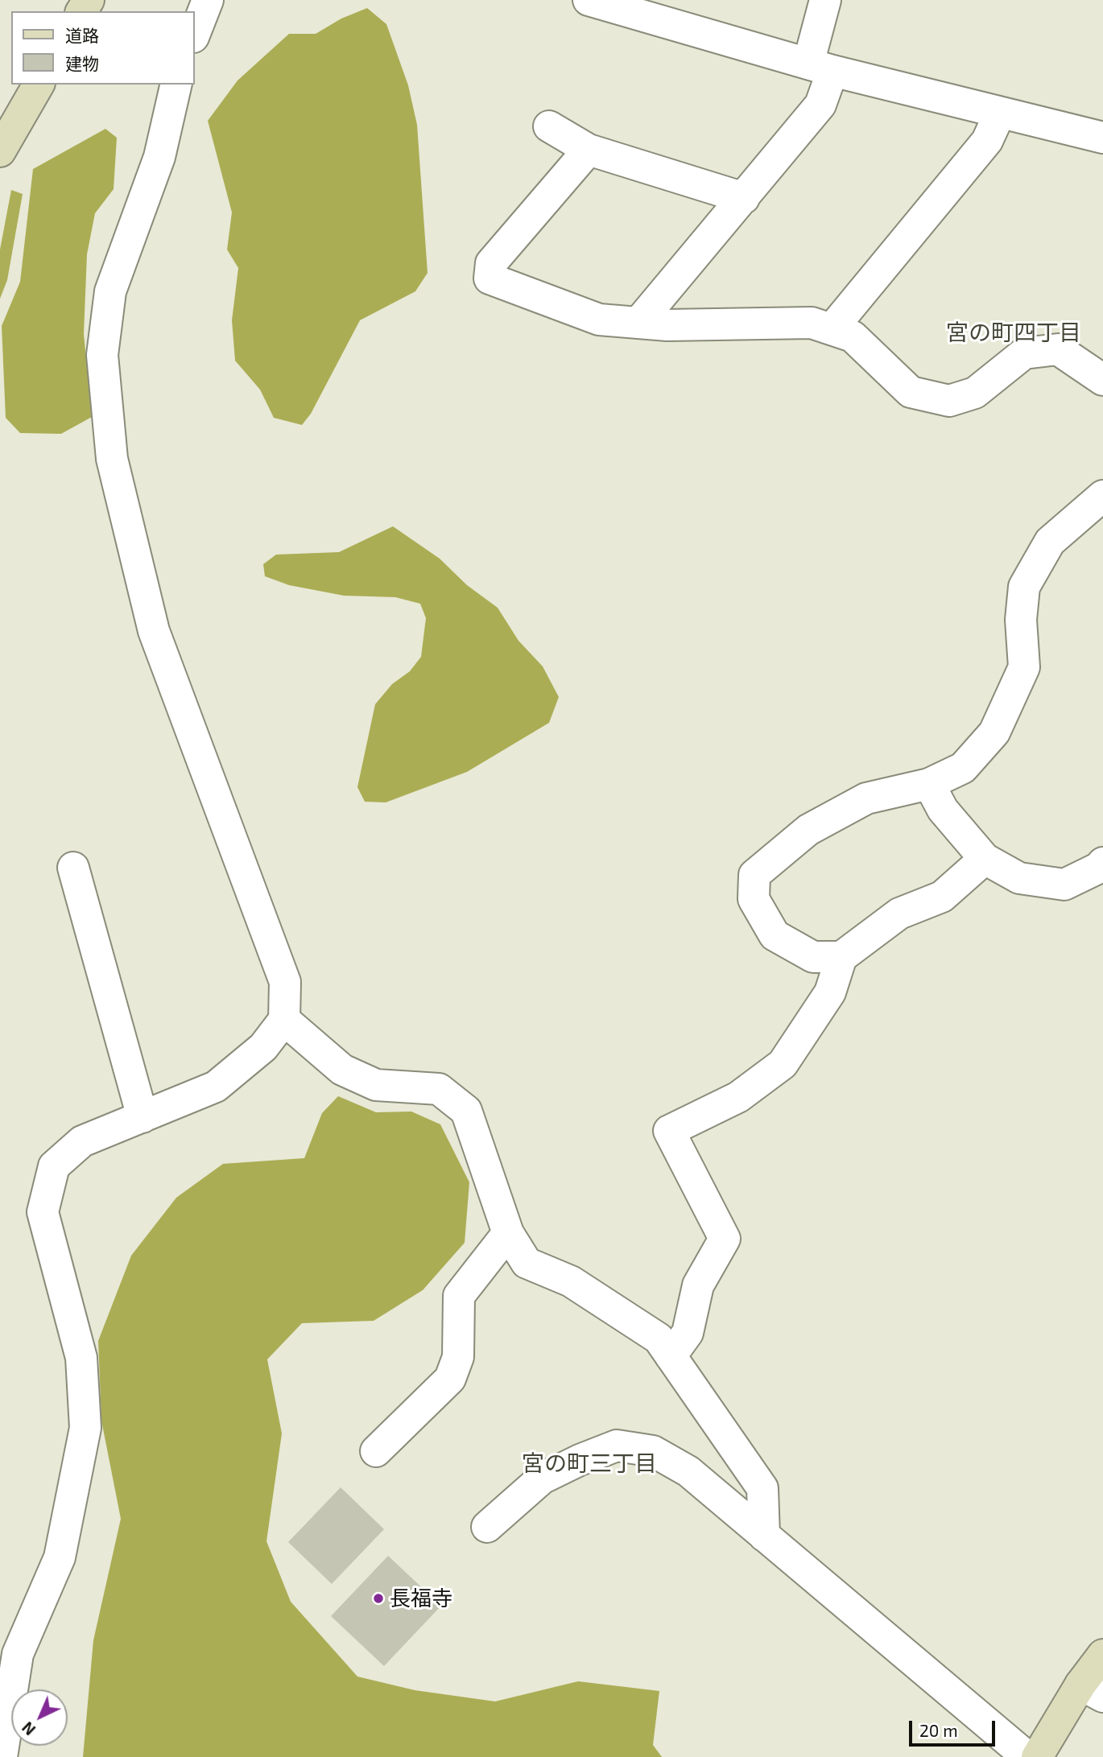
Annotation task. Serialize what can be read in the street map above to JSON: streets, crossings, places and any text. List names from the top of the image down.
{
  "districts": ["宮の町四丁目", "宮の町三丁目"],
  "places": ["長福寺"],
  "legend": ["道路", "建物"],
  "scale_bar": "20 m",
  "north": "bottom left"
}
